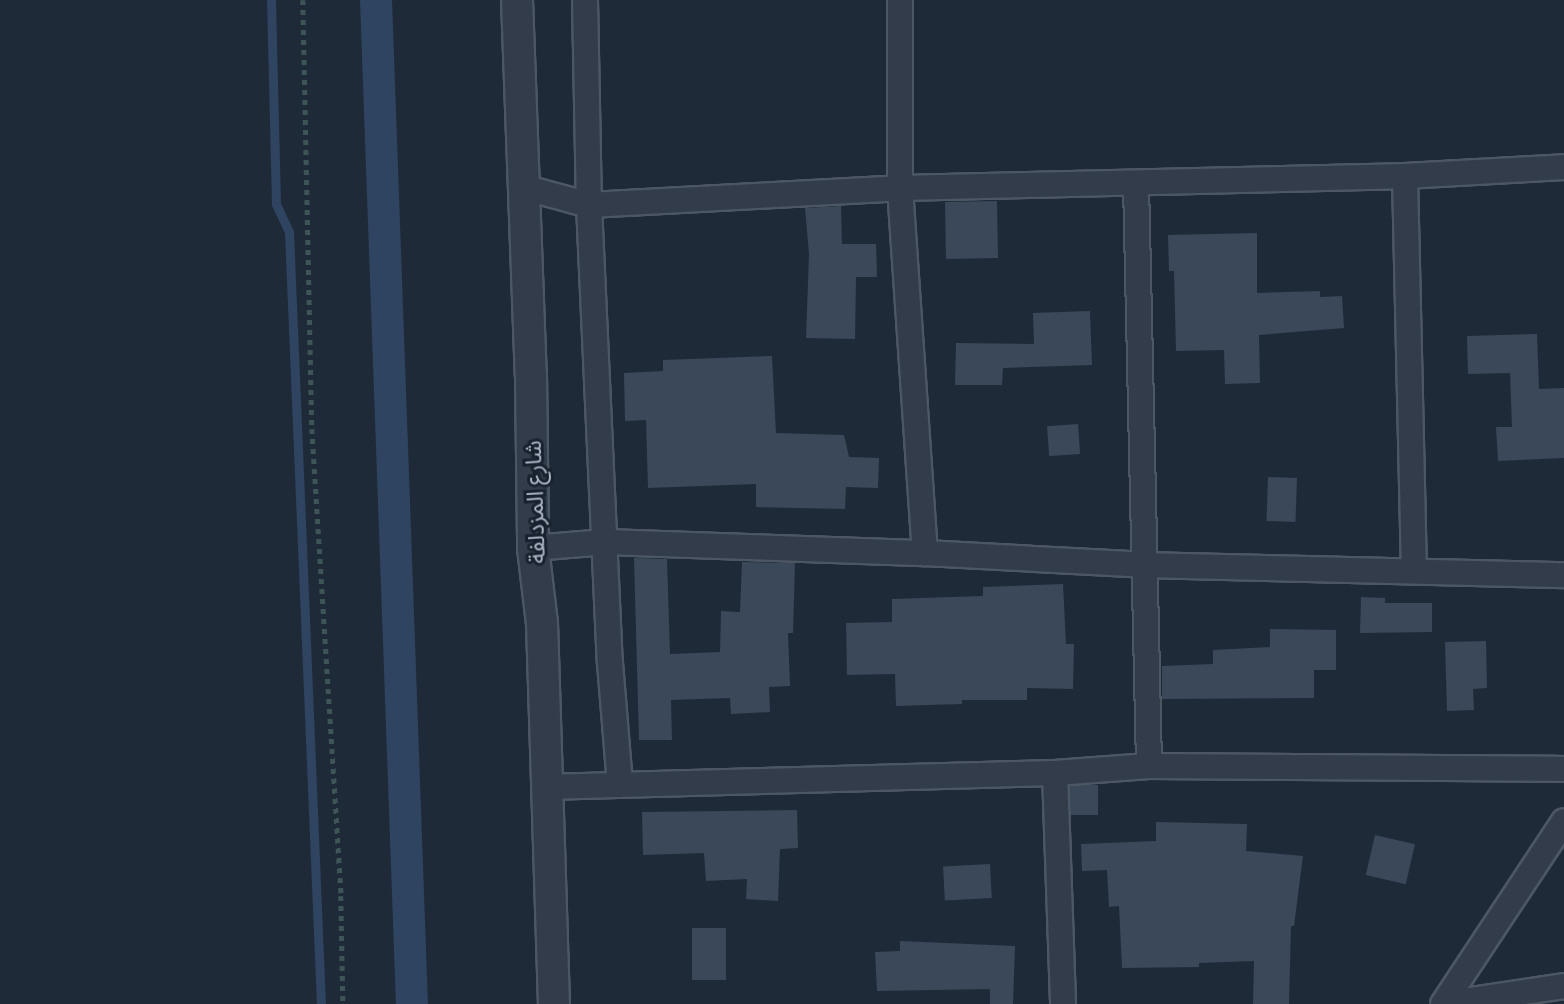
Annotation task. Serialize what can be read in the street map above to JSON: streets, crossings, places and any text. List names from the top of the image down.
{
  "streets": {
    "street": ["شارع المزدلفة"]
  }
}
